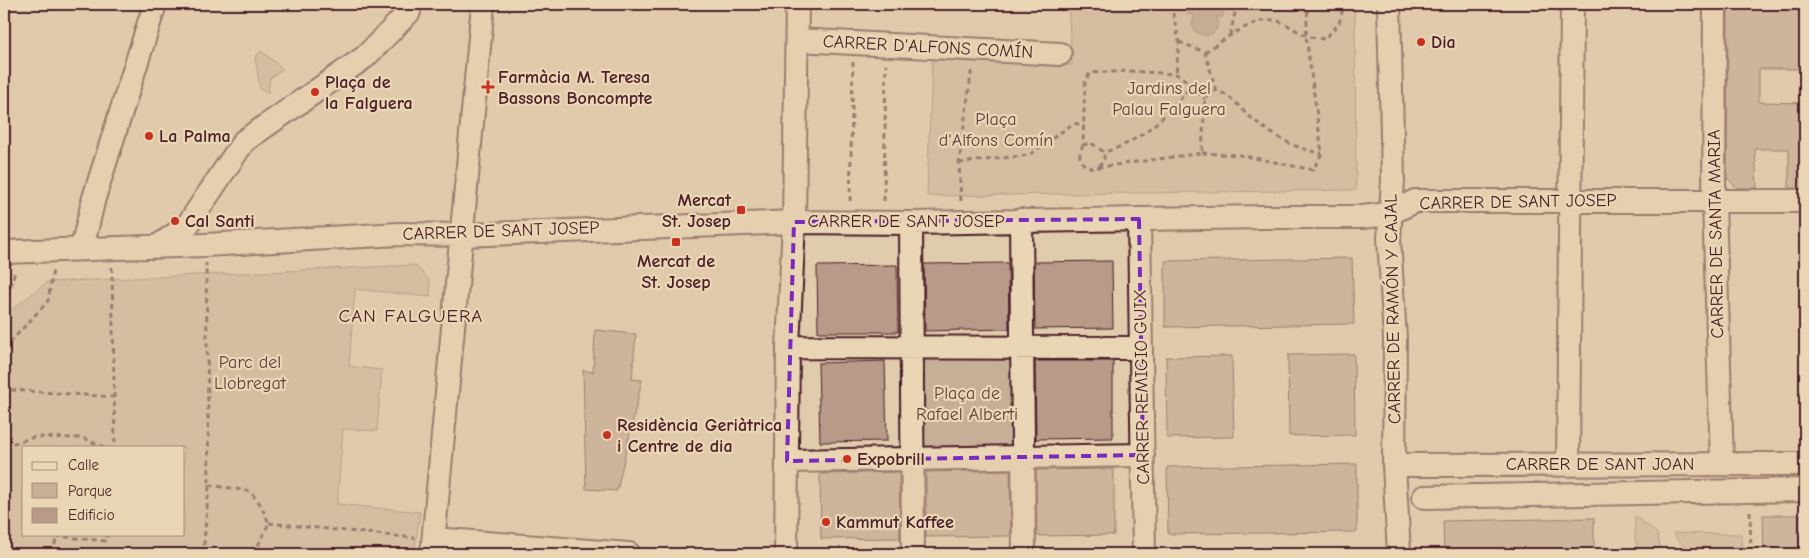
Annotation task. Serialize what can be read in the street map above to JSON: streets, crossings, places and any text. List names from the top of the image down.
{
  "streets": {
    "street": [
      "CARRER D'ALFONS COMÍN",
      "CARRER DE SANT JOSEP",
      "CARRER DE SANTA MARIA",
      "CARRER DE RAMÓN Y CAJAL",
      "CARRER REMIGIO GUIX",
      "CARRER DE SANT JOAN"
    ]
  },
  "crossings": [
    ["CARRER DE SANT JOSEP", "CARRER DE SANTA MARIA"],
    ["CARRER DE SANT JOSEP", "CARRER DE RAMÓN Y CAJAL"],
    ["CARRER DE SANT JOSEP", "CARRER REMIGIO GUIX"],
    ["CARRER DE SANTA MARIA", "CARRER DE SANT JOAN"],
    ["CARRER DE RAMÓN Y CAJAL", "CARRER DE SANT JOAN"]
  ],
  "districts": ["CAN FALGUERA"],
  "parks": [
    "Jardins del Palau Falguera",
    "Plaça d'Alfons Comín",
    "Parc del Llobregat",
    "Plaça de Rafael Alberti"
  ],
  "places": {
    "other": [
      "Dia",
      "Plaça de la Falguera",
      "La Palma",
      "Cal Santi",
      "Residència Geriàtrica i Centre de dia",
      "Expobrill",
      "Kammut Kaffee"
    ],
    "health": ["Farmàcia M. Teresa Bassons Boncompte"],
    "transit": ["Mercat St. Josep", "Mercat de St. Josep"]
  },
  "legend": ["Calle", "Parque", "Edificio"]
}
